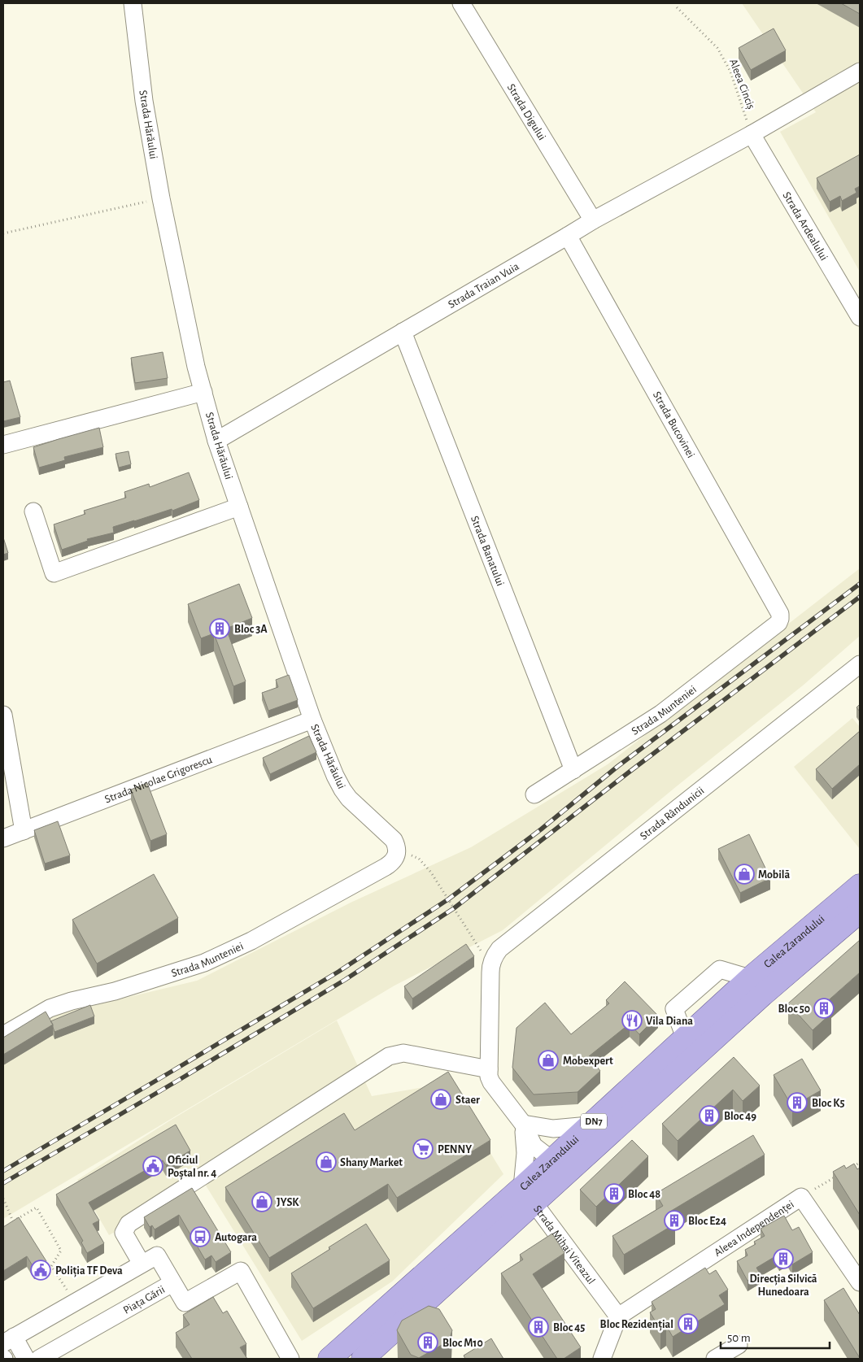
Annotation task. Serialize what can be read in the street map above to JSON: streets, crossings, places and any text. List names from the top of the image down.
{
  "streets": {
    "main road": ["Calea Zarandului", "DN7"],
    "street": [
      "Strada Digului",
      "Strada Hărăului",
      "Strada Ardealului",
      "Strada Traian Vuia",
      "Strada Bucovinei",
      "Strada Banatului",
      "Strada Munteniei",
      "Strada Nicolae Grigorescu",
      "Strada Rândunicii",
      "Aleea Independenței",
      "Strada Mihai Viteazul",
      "Piața Gării"
    ],
    "path": ["Aleea Cinciș"]
  },
  "crossings": [
    ["Aleea Cinciș", "Strada Ardealului"],
    ["Aleea Cinciș", "Strada Traian Vuia"],
    ["Strada Digului", "Strada Traian Vuia"],
    ["Strada Hărăului", "Strada Traian Vuia"],
    ["Strada Hărăului", "Strada Munteniei"],
    ["Strada Hărăului", "Strada Nicolae Grigorescu"],
    ["Strada Ardealului", "Strada Traian Vuia"],
    ["Strada Traian Vuia", "Strada Bucovinei"],
    ["Strada Traian Vuia", "Strada Banatului"],
    ["Strada Bucovinei", "Strada Munteniei"],
    ["Strada Banatului", "Strada Munteniei"],
    ["Calea Zarandului", "Strada Mihai Viteazul"],
    ["Aleea Independenței", "Strada Mihai Viteazul"]
  ],
  "places": {
    "building": [
      "Bloc 3A",
      "Bloc 50",
      "Bloc K5",
      "Bloc 49",
      "Bloc 48",
      "Bloc E24",
      "Direcția Silvică Hunedoara",
      "Bloc Rezidențial",
      "Bloc 45",
      "Bloc M10"
    ],
    "shop": [
      "Mobilă",
      "Mobexpert",
      "Staer",
      "Shany Market",
      "JYSK"
    ],
    "restaurant": ["Vila Diana"],
    "supermarket": ["PENNY"],
    "public building": ["Oficiul Poștal nr. 4", "Poliția TF Deva"],
    "bus stop": ["Autogara"]
  },
  "scale_bar": "50 m"
}
